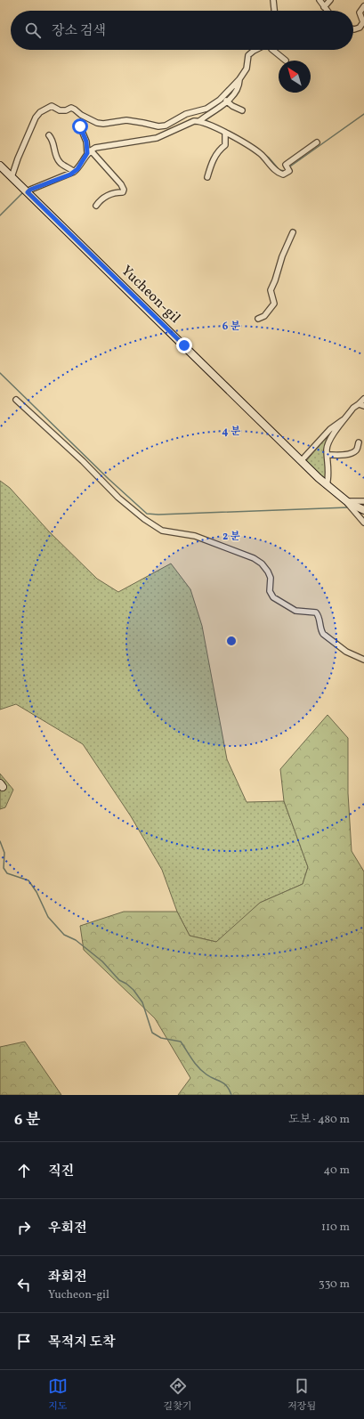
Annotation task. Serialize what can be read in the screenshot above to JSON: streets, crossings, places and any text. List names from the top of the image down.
{
  "streets": {
    "street": ["Yucheon-gil"]
  },
  "north": "top left",
  "page": {
    "search": "장소 검색",
    "heading": ["6 분", "도보 · 480 m"],
    "list": [
      ["직진", "40 m"],
      ["우회전", "110 m"],
      ["좌회전", "Yucheon-gil", "330 m"],
      "목적지 도착"
    ],
    "nav": ["지도", "길찾기", "저장됨"]
  },
  "rings": ["6 분", "4 분", "2 분"]
}
